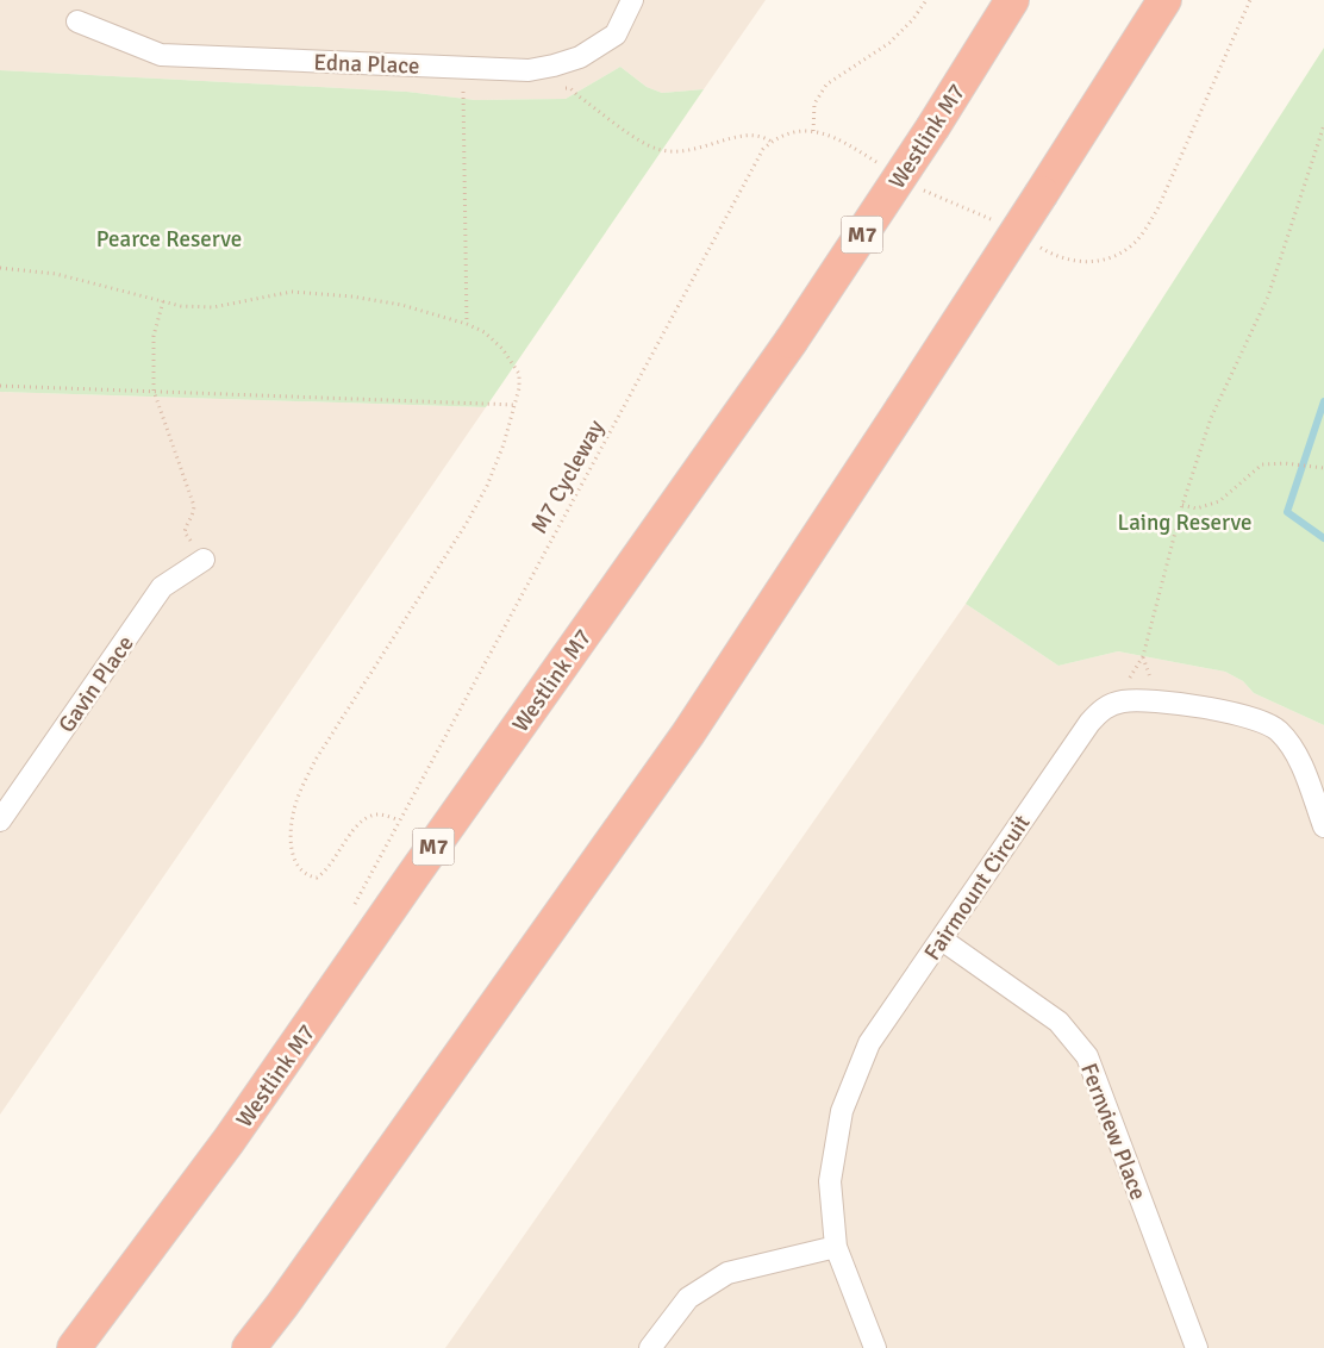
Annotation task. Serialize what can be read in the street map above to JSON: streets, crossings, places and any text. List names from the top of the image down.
{
  "streets": {
    "highway": ["Westlink M7", "M7"],
    "street": [
      "Edna Place",
      "Gavin Place",
      "Fairmount Circuit",
      "Fernview Place"
    ],
    "path": ["M7 Cycleway"]
  },
  "crossings": [
    ["Fairmount Circuit", "Fernview Place"]
  ],
  "parks": ["Pearce Reserve", "Laing Reserve"]
}
